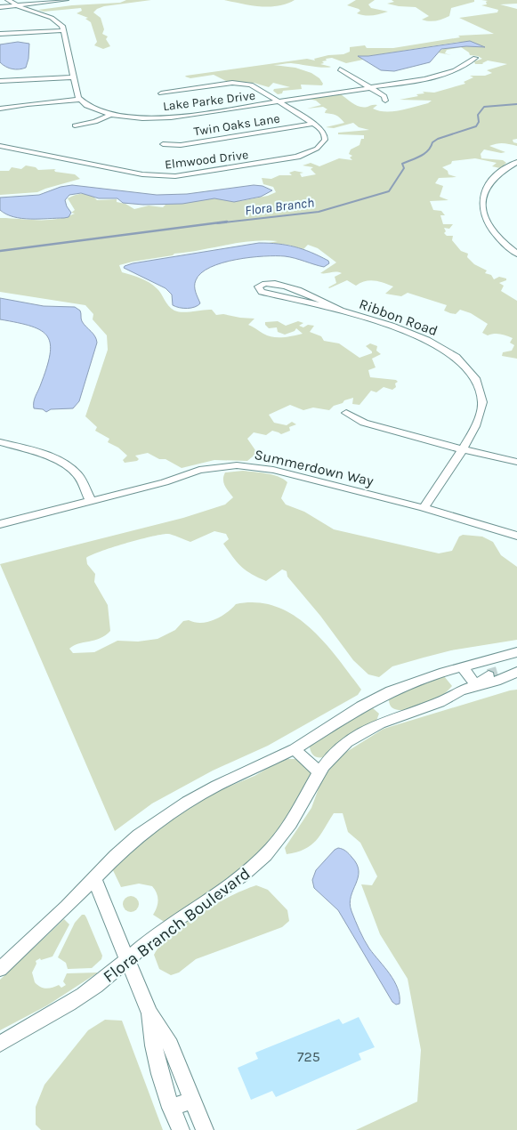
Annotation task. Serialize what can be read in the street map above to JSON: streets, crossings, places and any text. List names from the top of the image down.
{
  "streets": {
    "street": [
      "Lake Parke Drive",
      "Twin Oaks Lane",
      "Elmwood Drive",
      "Ribbon Road",
      "Summerdown Way",
      "Flora Branch Boulevard"
    ]
  },
  "crossings": [
    ["Lake Parke Drive", "Elmwood Drive"],
    ["Twin Oaks Lane", "Elmwood Drive"],
    ["Ribbon Road", "Summerdown Way"]
  ],
  "water": ["Flora Branch"],
  "house_numbers": ["725"]
}
